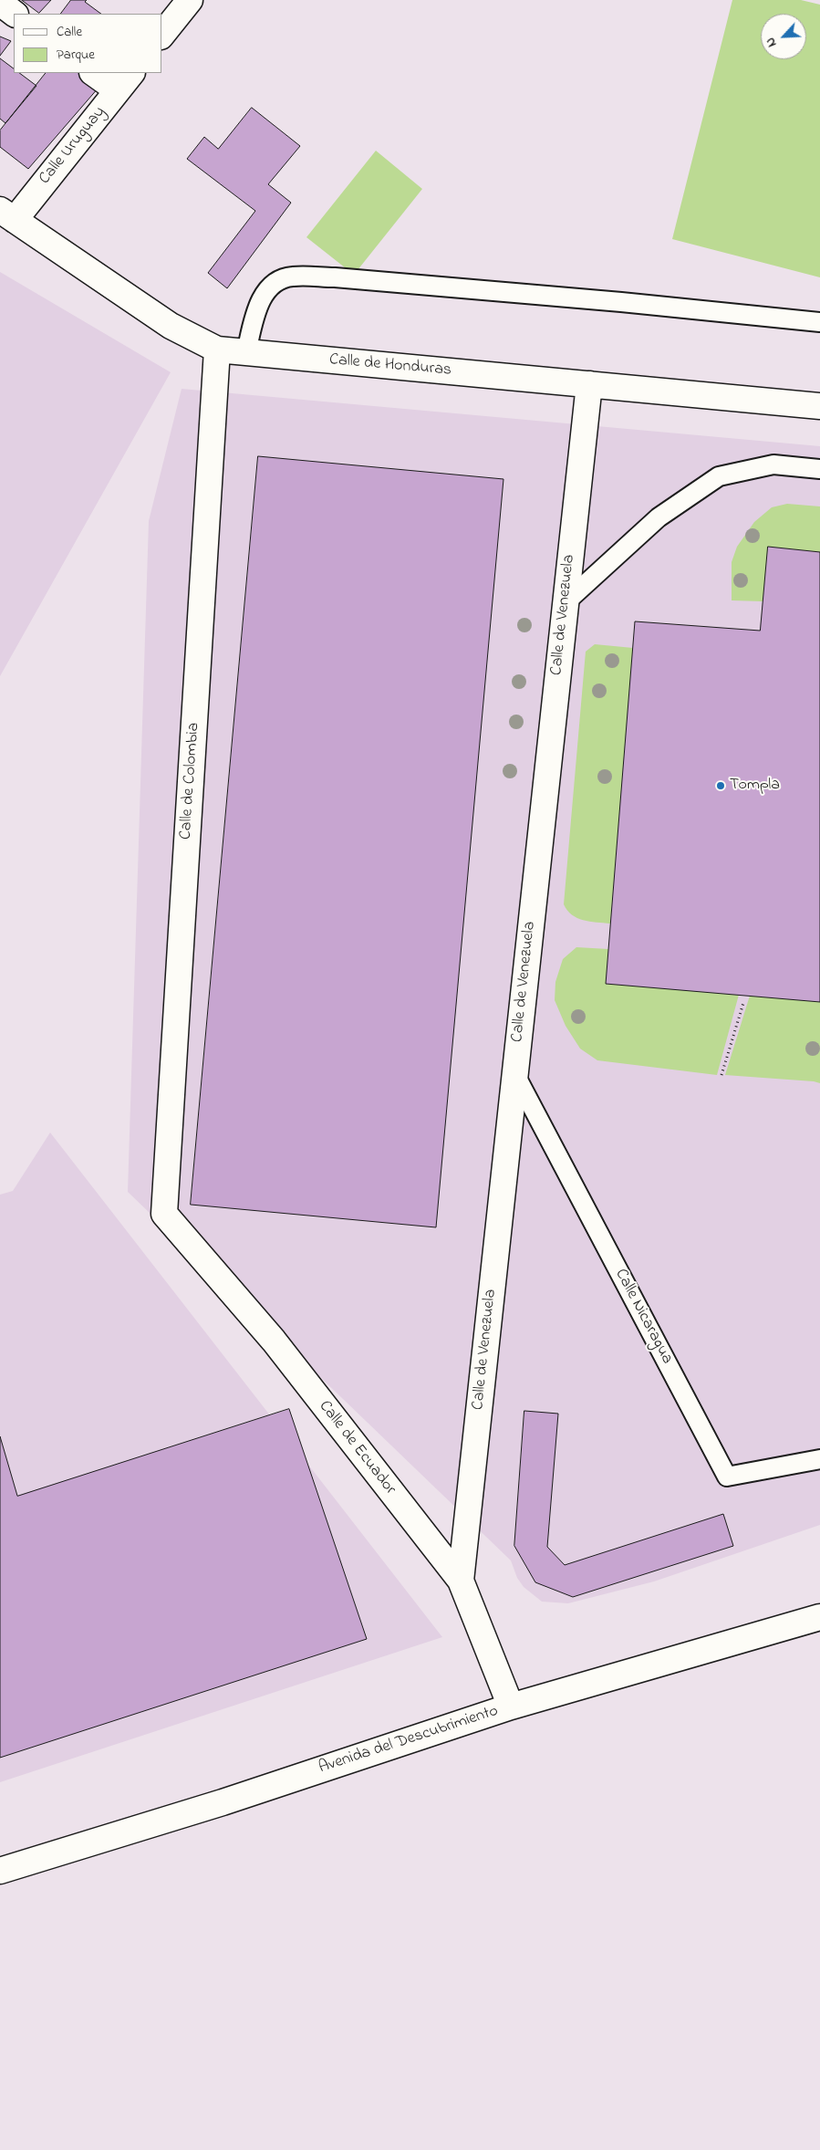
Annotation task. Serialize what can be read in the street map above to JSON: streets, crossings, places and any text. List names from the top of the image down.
{
  "streets": {
    "street": [
      "Calle Uruguay",
      "Calle de Honduras",
      "Calle de Venezuela",
      "Calle de Colombia",
      "Calle de Ecuador",
      "Avenida del Descubrimiento"
    ],
    "lane": ["Calle Nicaragua"]
  },
  "crossings": [
    ["Calle Uruguay", "Calle de Honduras"],
    ["Calle de Honduras", "Calle de Venezuela"],
    ["Calle de Honduras", "Calle de Colombia"],
    ["Calle de Venezuela", "Calle Nicaragua"],
    ["Calle de Venezuela", "Calle de Ecuador"],
    ["Calle de Colombia", "Calle de Ecuador"],
    ["Calle de Ecuador", "Avenida del Descubrimiento"]
  ],
  "places": ["Tompla"],
  "legend": ["Calle", "Parque"],
  "north": "bottom left"
}
